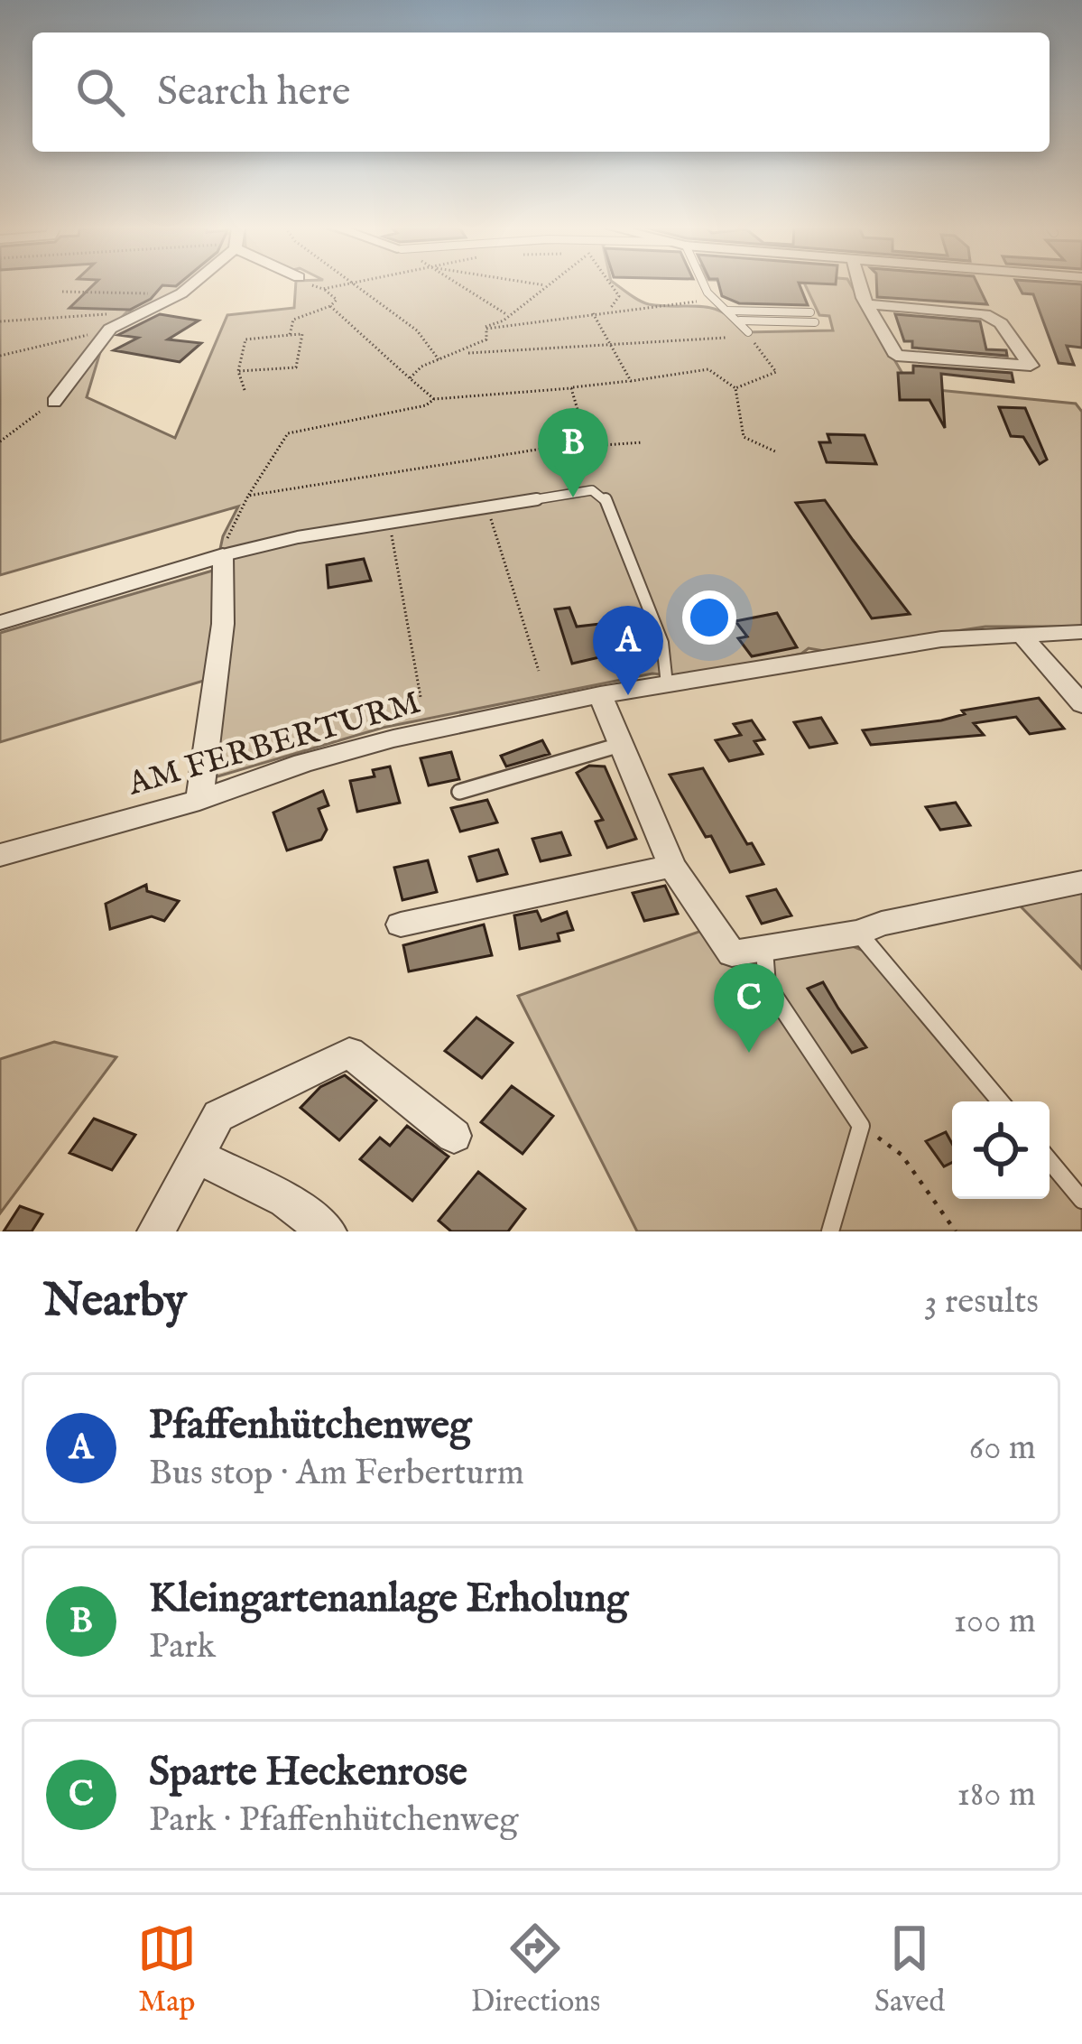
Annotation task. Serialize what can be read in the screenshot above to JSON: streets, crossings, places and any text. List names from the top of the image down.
{
  "streets": {
    "street": ["AM FERBERTURM"]
  },
  "page": {
    "search": "Search here",
    "pins": ["B", "A", "C"],
    "heading": ["Nearby", "3 results"],
    "list": [
      {
        "mark": "A",
        "name": "Pfaffenhütchenweg",
        "note": "Bus stop · Am Ferberturm",
        "value": "60 m"
      },
      {
        "mark": "B",
        "name": "Kleingartenanlage Erholung",
        "note": "Park",
        "value": "100 m"
      },
      {
        "mark": "C",
        "name": "Sparte Heckenrose",
        "note": "Park · Pfaffenhütchenweg",
        "value": "180 m"
      }
    ],
    "nav": ["Map", "Directions", "Saved"]
  }
}
